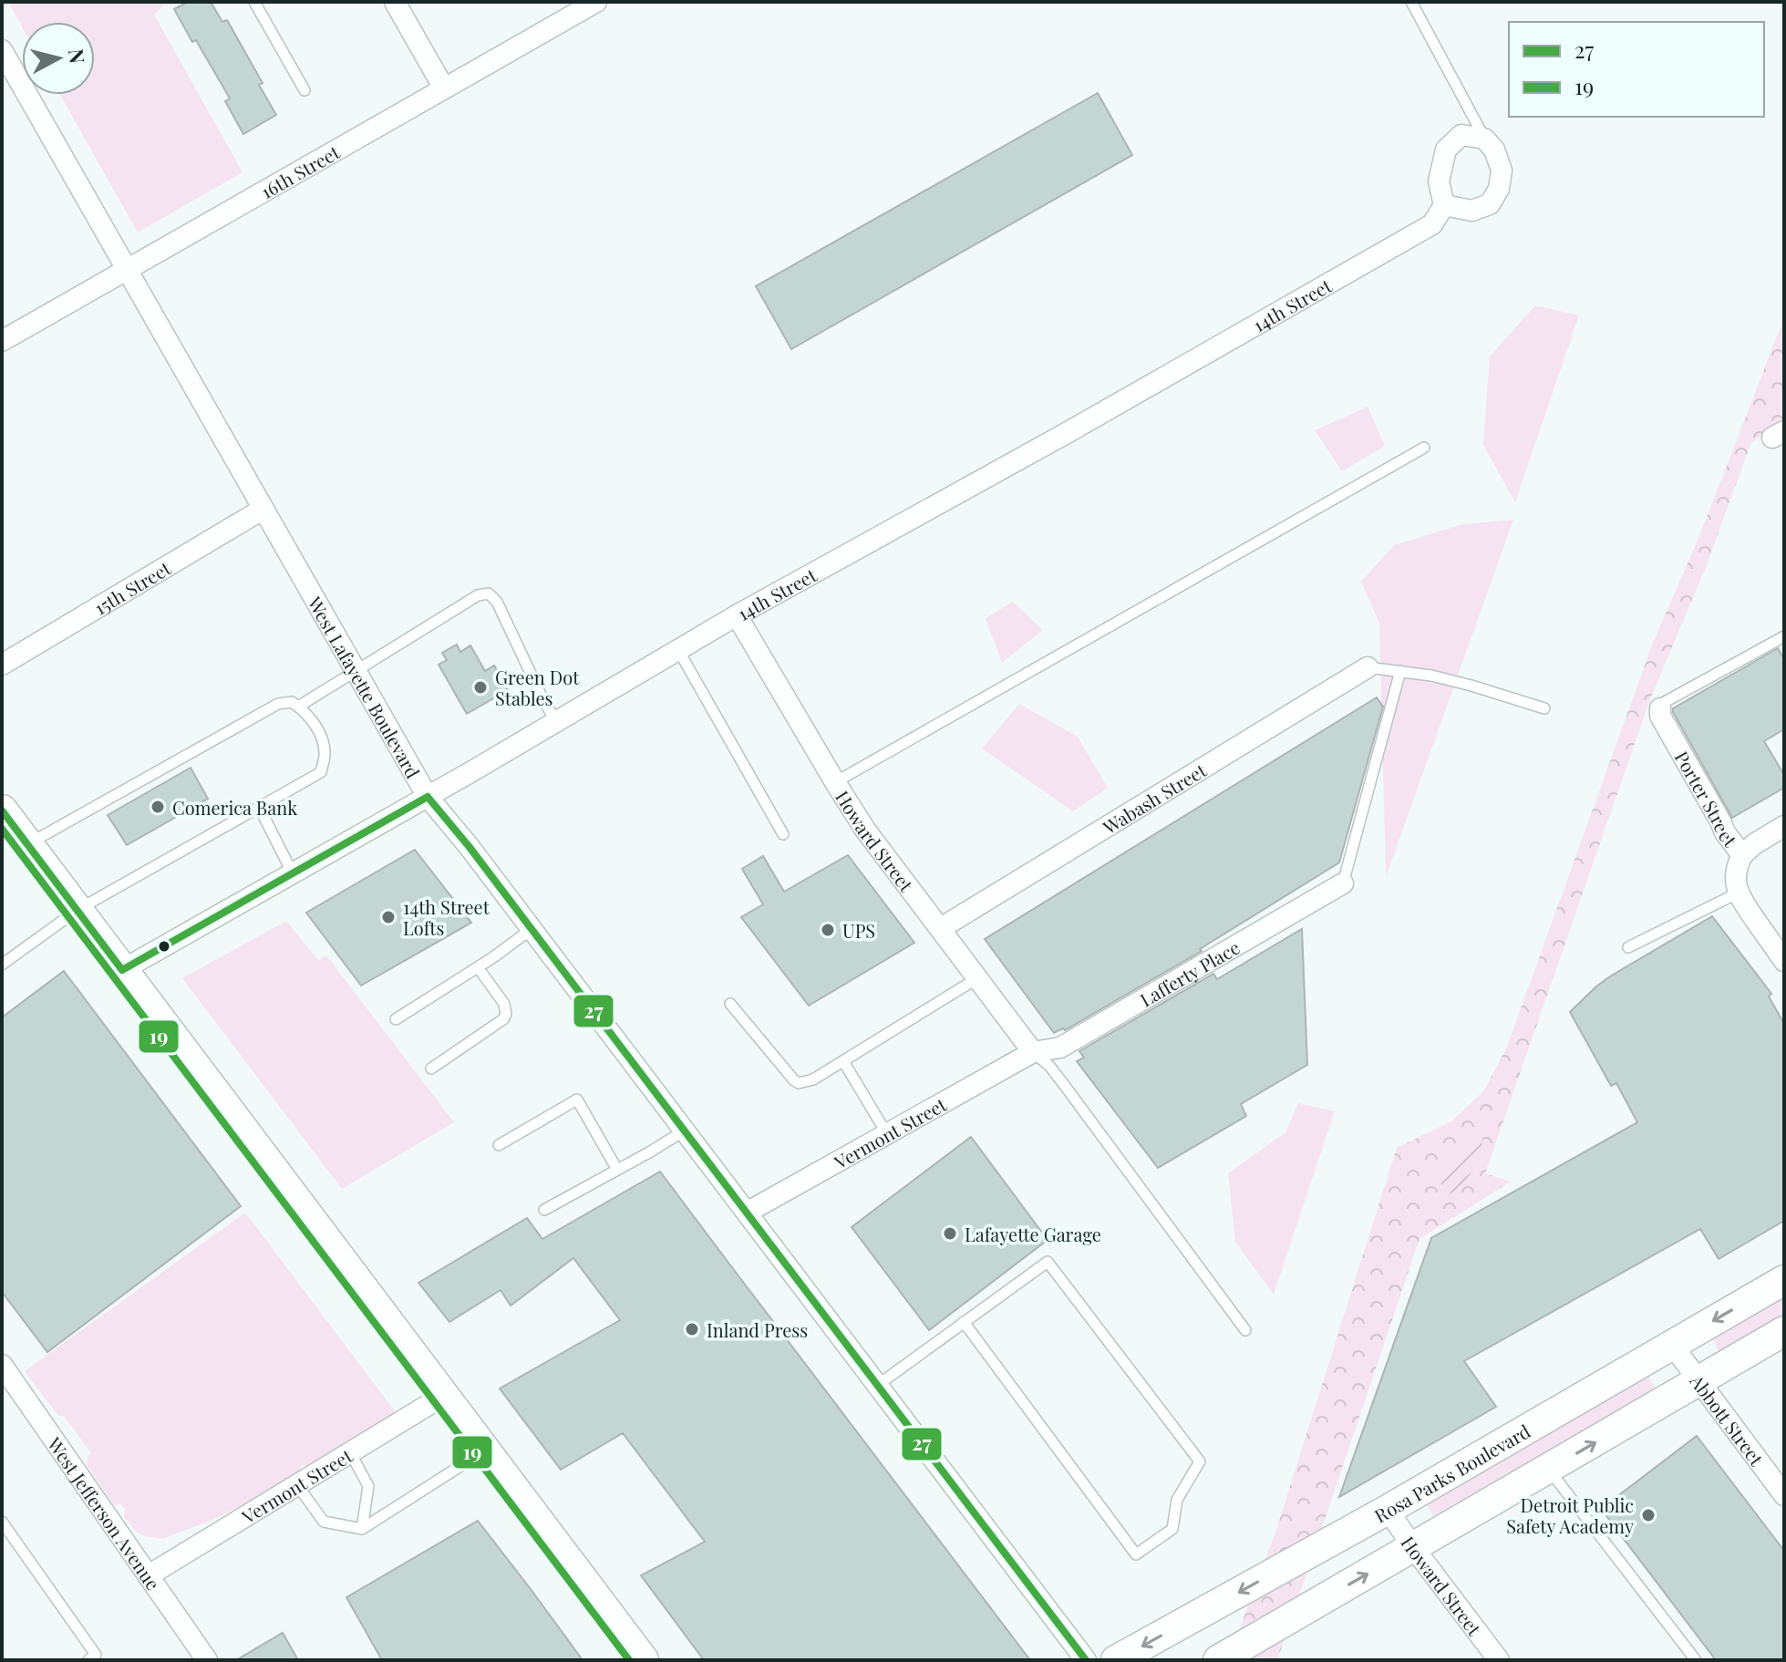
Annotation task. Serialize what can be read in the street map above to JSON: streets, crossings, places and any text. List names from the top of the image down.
{
  "streets": {
    "main road": ["Rosa Parks Boulevard"],
    "street": [
      "16th Street",
      "14th Street",
      "15th Street",
      "West Lafayette Boulevard",
      "Porter Street",
      "Wabash Street",
      "Howard Street",
      "Lafferty Place",
      "Vermont Street",
      "Abbott Street",
      "West Jefferson Avenue"
    ]
  },
  "crossings": [
    ["16th Street", "West Lafayette Boulevard"],
    ["14th Street", "West Lafayette Boulevard"],
    ["14th Street", "Howard Street"],
    ["15th Street", "West Lafayette Boulevard"],
    ["West Lafayette Boulevard", "Vermont Street"],
    ["Wabash Street", "Howard Street"],
    ["Howard Street", "Lafferty Place"],
    ["Howard Street", "Vermont Street"],
    ["Howard Street", "Rosa Parks Boulevard"],
    ["Lafferty Place", "Vermont Street"],
    ["Vermont Street", "West Jefferson Avenue"],
    ["Abbott Street", "Rosa Parks Boulevard"]
  ],
  "places": [
    "Green Dot Stables",
    "Comerica Bank",
    "14th Street Lofts",
    "UPS",
    "Lafayette Garage",
    "Inland Press",
    "Detroit Public Safety Academy"
  ],
  "lines": ["transit line 27", "transit line 19"],
  "legend": ["27", "19"],
  "north": "right"
}
